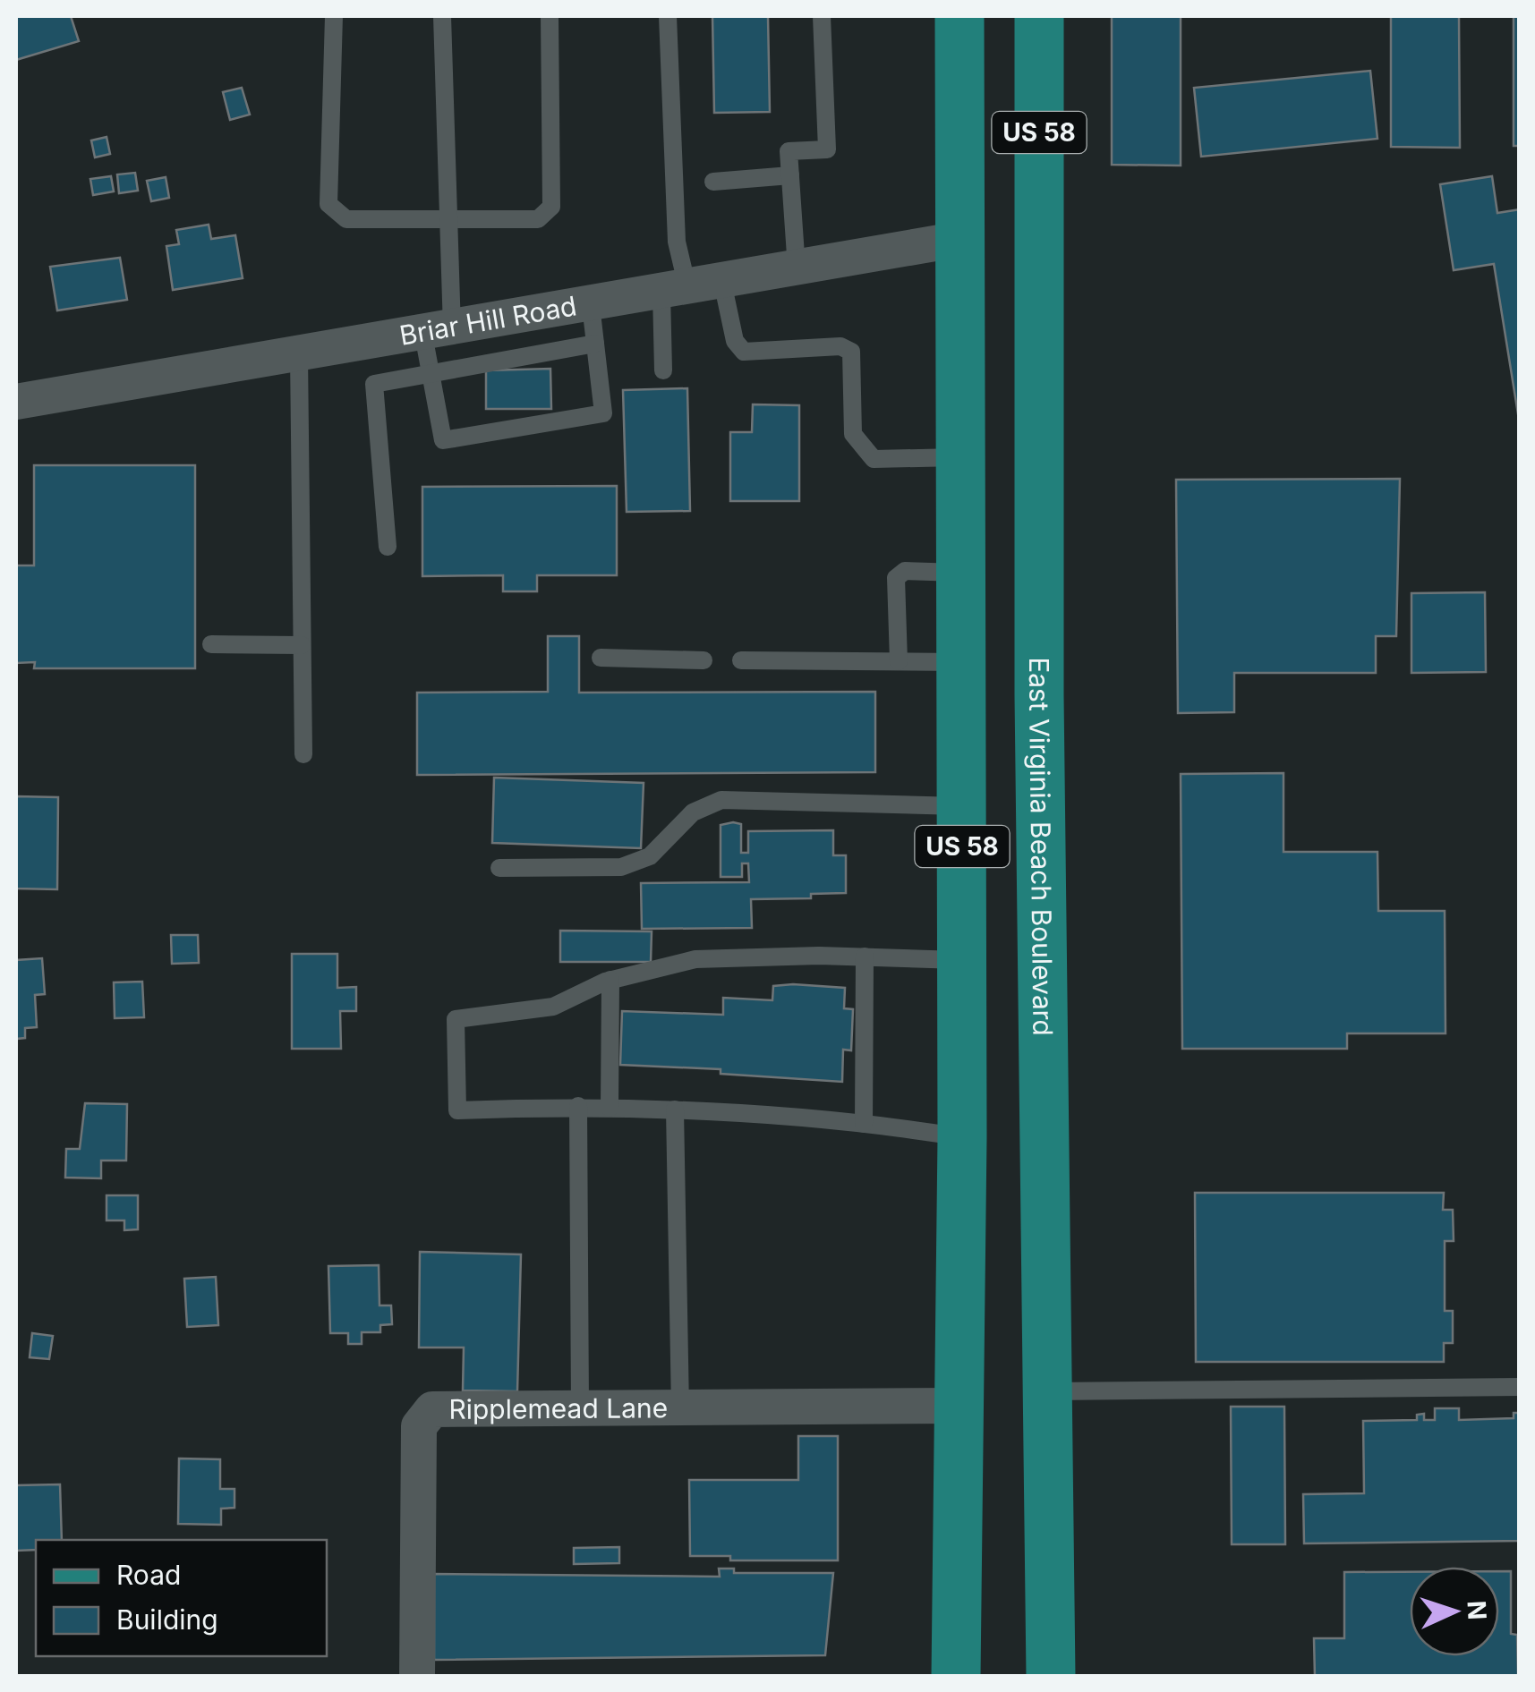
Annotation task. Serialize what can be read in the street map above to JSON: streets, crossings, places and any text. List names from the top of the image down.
{
  "streets": {
    "main road": ["US 58", "East Virginia Beach Boulevard"],
    "street": ["Briar Hill Road", "Ripplemead Lane"]
  },
  "crossings": [
    ["US 58", "Briar Hill Road"],
    ["US 58", "Ripplemead Lane"]
  ],
  "legend": ["Road", "Building"],
  "north": "right"
}
